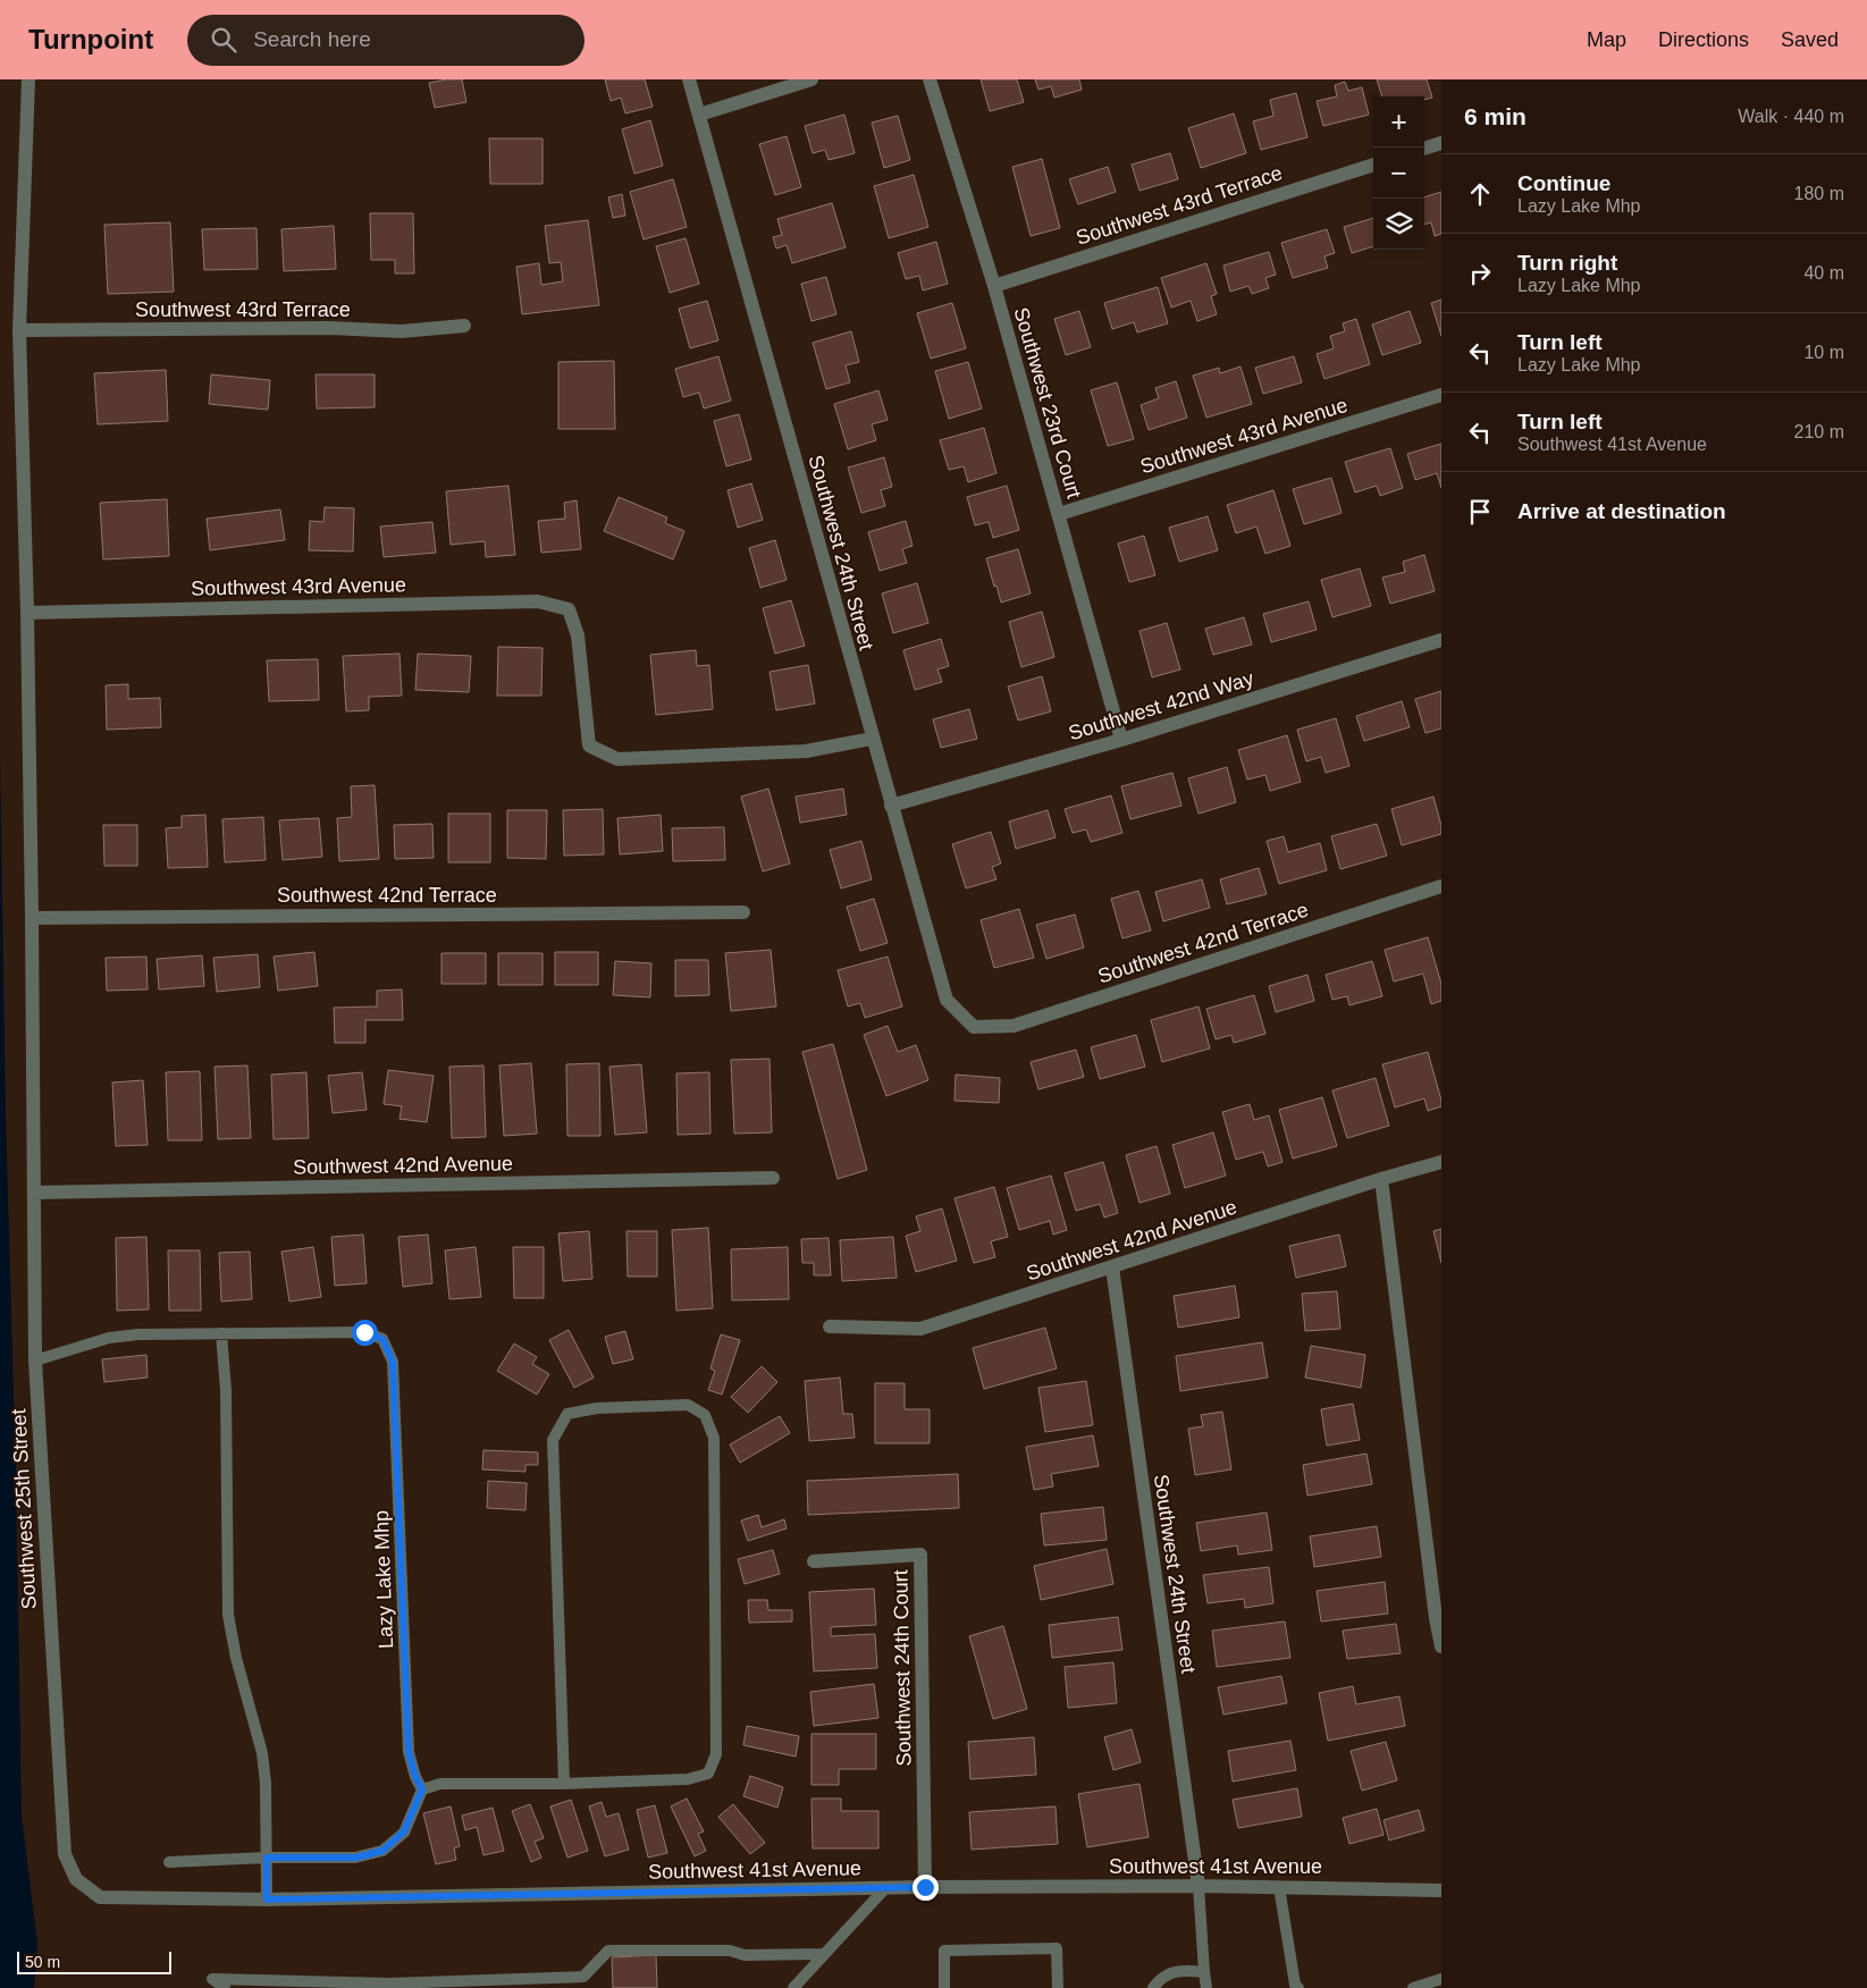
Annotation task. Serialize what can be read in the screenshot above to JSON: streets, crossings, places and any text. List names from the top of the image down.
{
  "streets": {
    "street": [
      "Southwest 43rd Terrace",
      "Southwest 23rd Court",
      "Southwest 43rd Avenue",
      "Southwest 24th Street",
      "Southwest 42nd Way",
      "Southwest 42nd Terrace",
      "Southwest 42nd Avenue",
      "Southwest 25th Street",
      "Southwest 24th Court",
      "Southwest 41st Avenue"
    ],
    "lane": ["Lazy Lake Mhp"]
  },
  "crossings": [
    ["Southwest 43rd Terrace", "Southwest 23rd Court"],
    ["Southwest 43rd Terrace", "Southwest 25th Street"],
    ["Southwest 23rd Court", "Southwest 43rd Avenue"],
    ["Southwest 23rd Court", "Southwest 42nd Way"],
    ["Southwest 43rd Avenue", "Southwest 24th Street"],
    ["Southwest 43rd Avenue", "Southwest 25th Street"],
    ["Southwest 24th Street", "Southwest 42nd Way"],
    ["Southwest 24th Street", "Southwest 42nd Terrace"],
    ["Southwest 24th Street", "Southwest 42nd Avenue"],
    ["Southwest 24th Street", "Southwest 41st Avenue"],
    ["Southwest 42nd Terrace", "Southwest 25th Street"],
    ["Southwest 42nd Avenue", "Southwest 25th Street"],
    ["Southwest 25th Street", "Lazy Lake Mhp"],
    ["Southwest 25th Street", "Southwest 41st Avenue"],
    ["Southwest 24th Court", "Southwest 41st Avenue"]
  ],
  "scale_bar": "50 m",
  "page": {
    "header": "Turnpoint",
    "search": "Search here",
    "nav": ["Map", "Directions", "Saved"],
    "heading": ["6 min", "Walk · 440 m"],
    "map_buttons": ["+", "−"],
    "list": [
      ["Continue", "Lazy Lake Mhp", "180 m"],
      ["Turn right", "Lazy Lake Mhp", "40 m"],
      ["Turn left", "Lazy Lake Mhp", "10 m"],
      ["Turn left", "Southwest 41st Avenue", "210 m"],
      "Arrive at destination"
    ],
    "scale": "50 m"
  }
}
